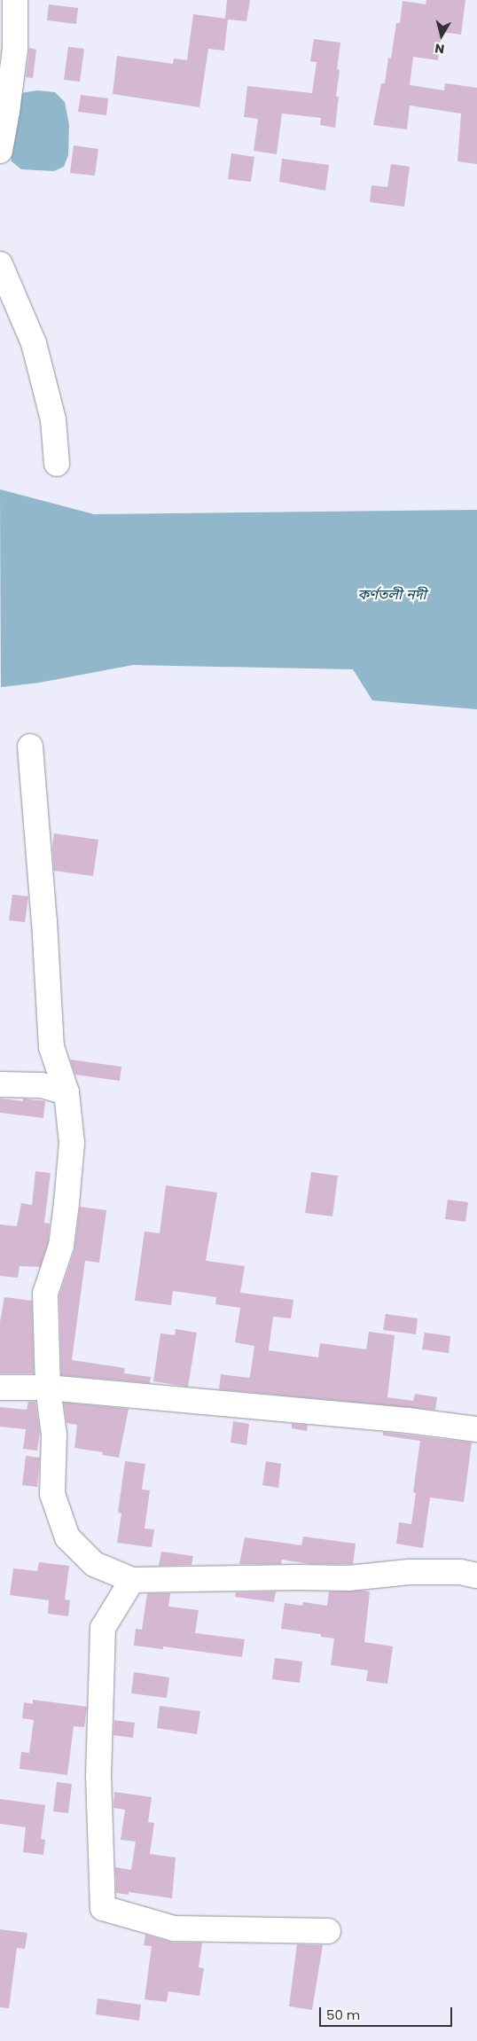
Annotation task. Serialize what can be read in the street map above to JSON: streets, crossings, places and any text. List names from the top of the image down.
{
  "water": ["কর্ণতলী নদী"],
  "scale_bar": "50 m",
  "north": "bottom"
}
